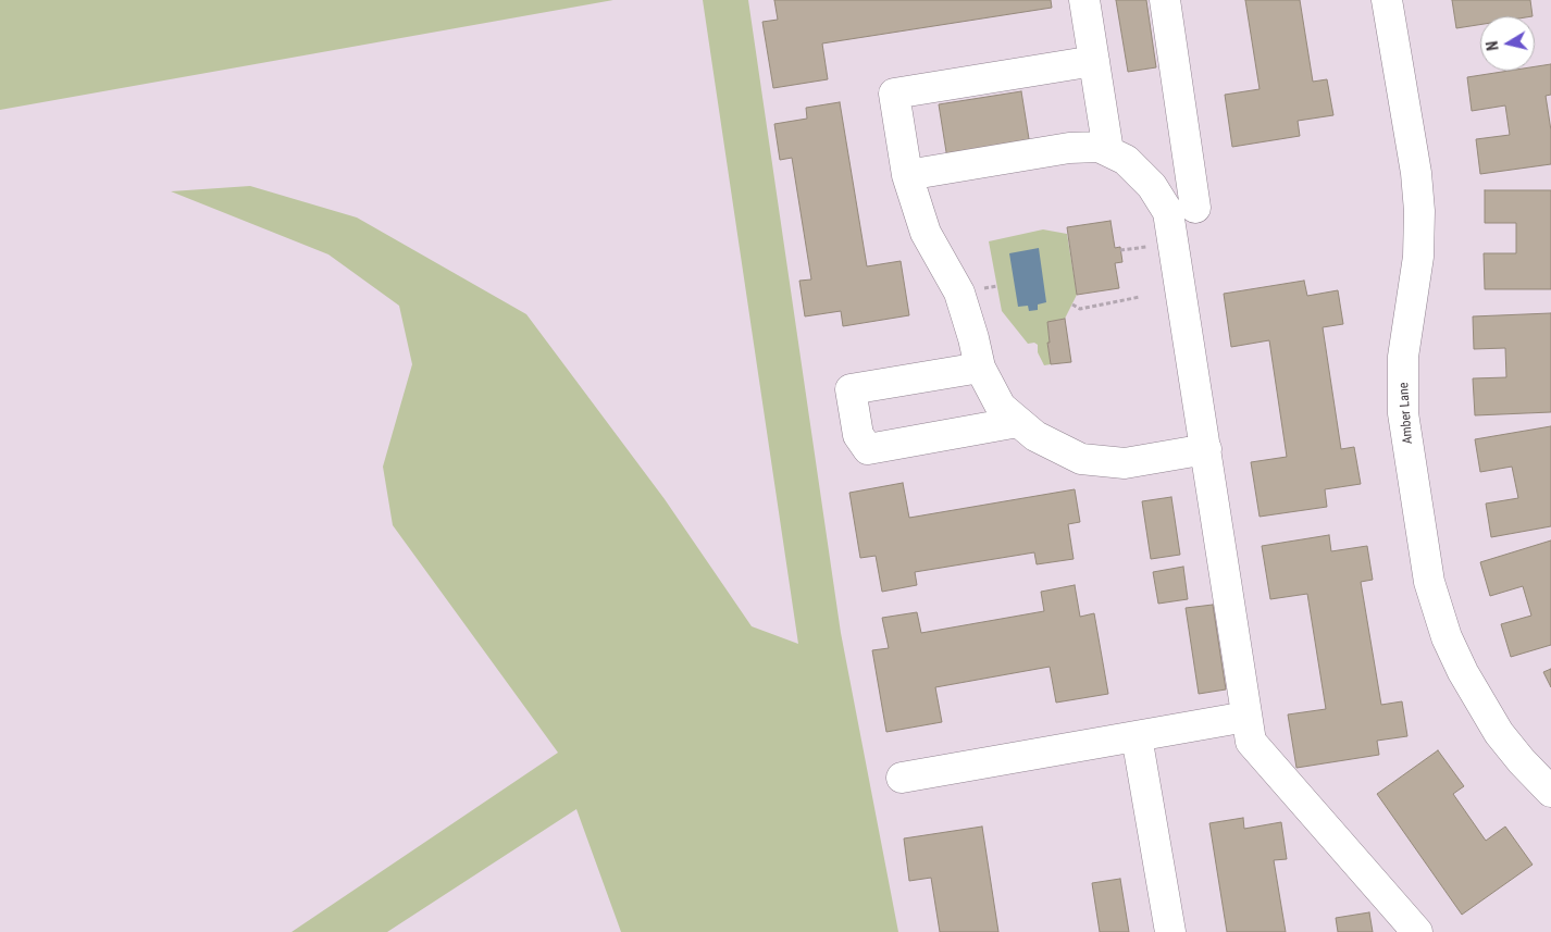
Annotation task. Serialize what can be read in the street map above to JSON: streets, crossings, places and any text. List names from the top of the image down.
{
  "streets": {
    "street": ["Amber Lane"]
  },
  "north": "left"
}
